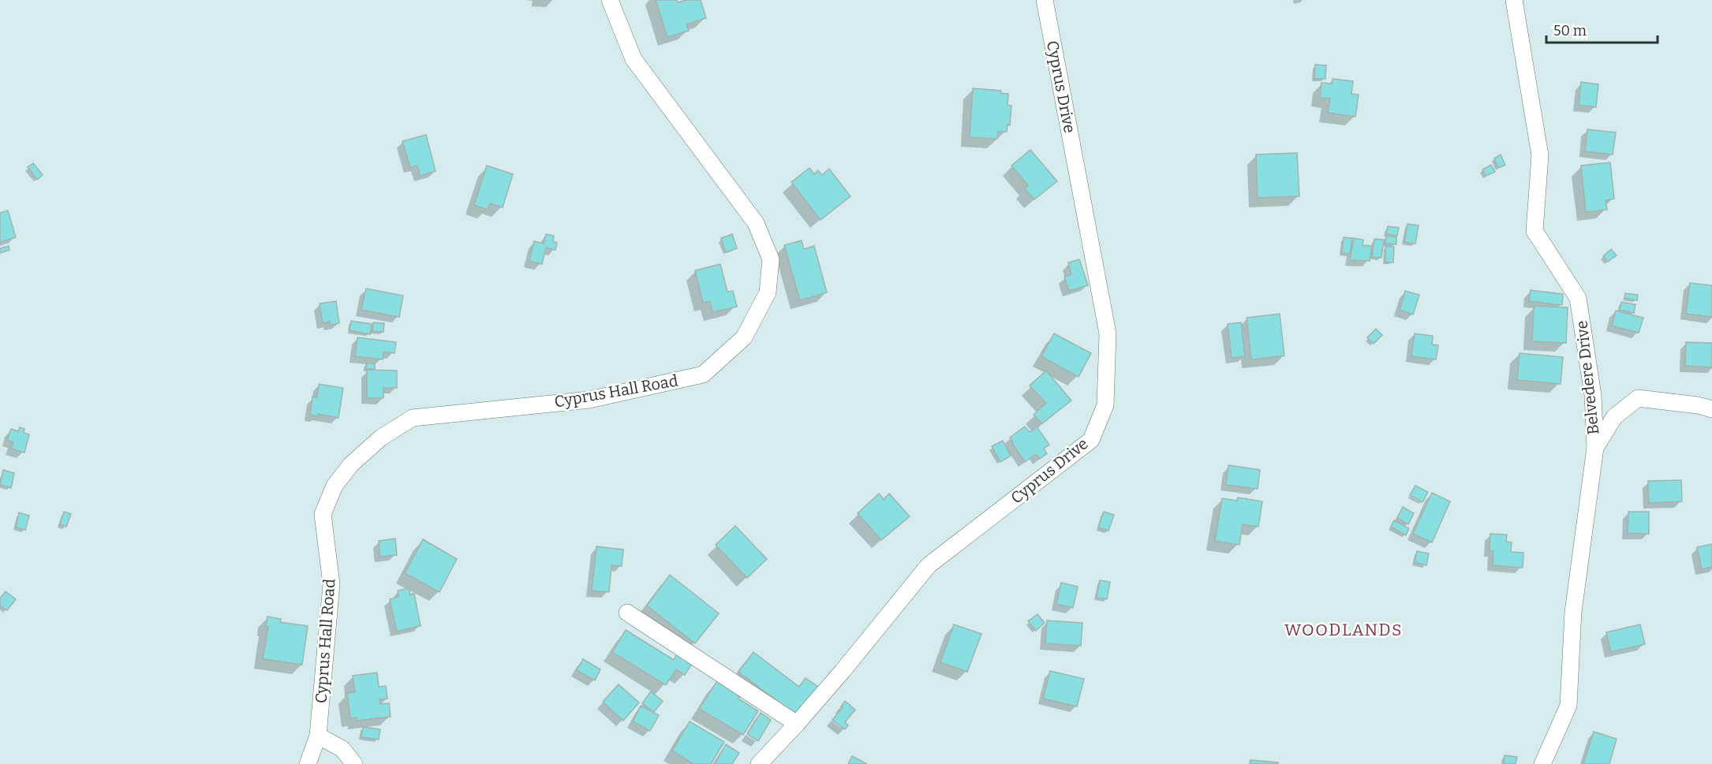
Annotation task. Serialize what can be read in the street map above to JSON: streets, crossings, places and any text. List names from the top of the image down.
{
  "streets": {
    "street": ["Cyprus Drive", "Belvedere Drive", "Cyprus Hall Road"]
  },
  "districts": ["WOODLANDS"],
  "scale_bar": "50 m"
}
